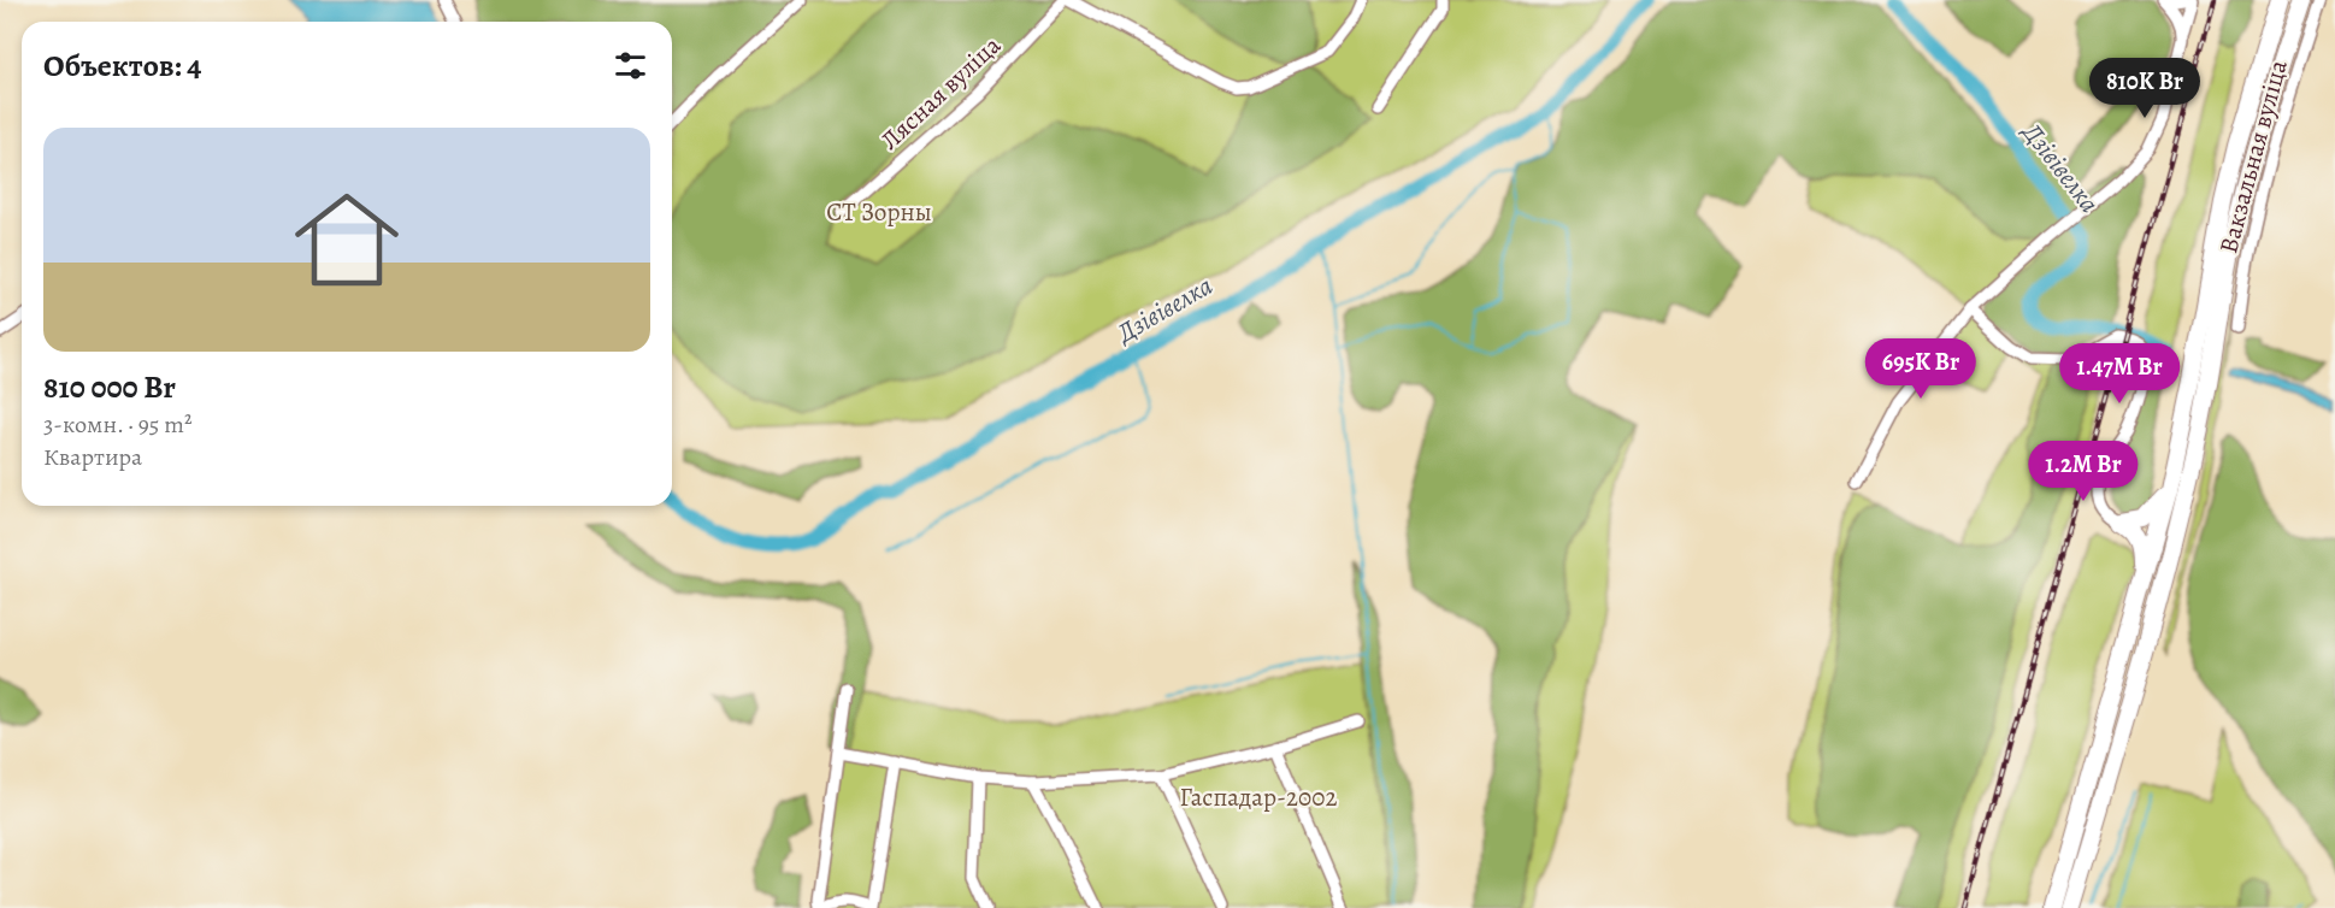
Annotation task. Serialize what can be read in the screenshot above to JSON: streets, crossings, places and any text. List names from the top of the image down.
{
  "streets": {
    "street": ["Лясная вуліца", "Вакзальная вуліца"]
  },
  "water": ["Дзівівелка"],
  "parks": ["СТ Зорны", "Гаспадар-2002"],
  "page": {
    "heading": "Объектов: 4",
    "price": [
      "810K Br",
      "695K Br",
      "1.47M Br",
      "1.2M Br"
    ],
    "list": [
      {
        "name": "810 000 Br",
        "note": "3-комн. · 95 m² · Квартира"
      }
    ]
  }
}
